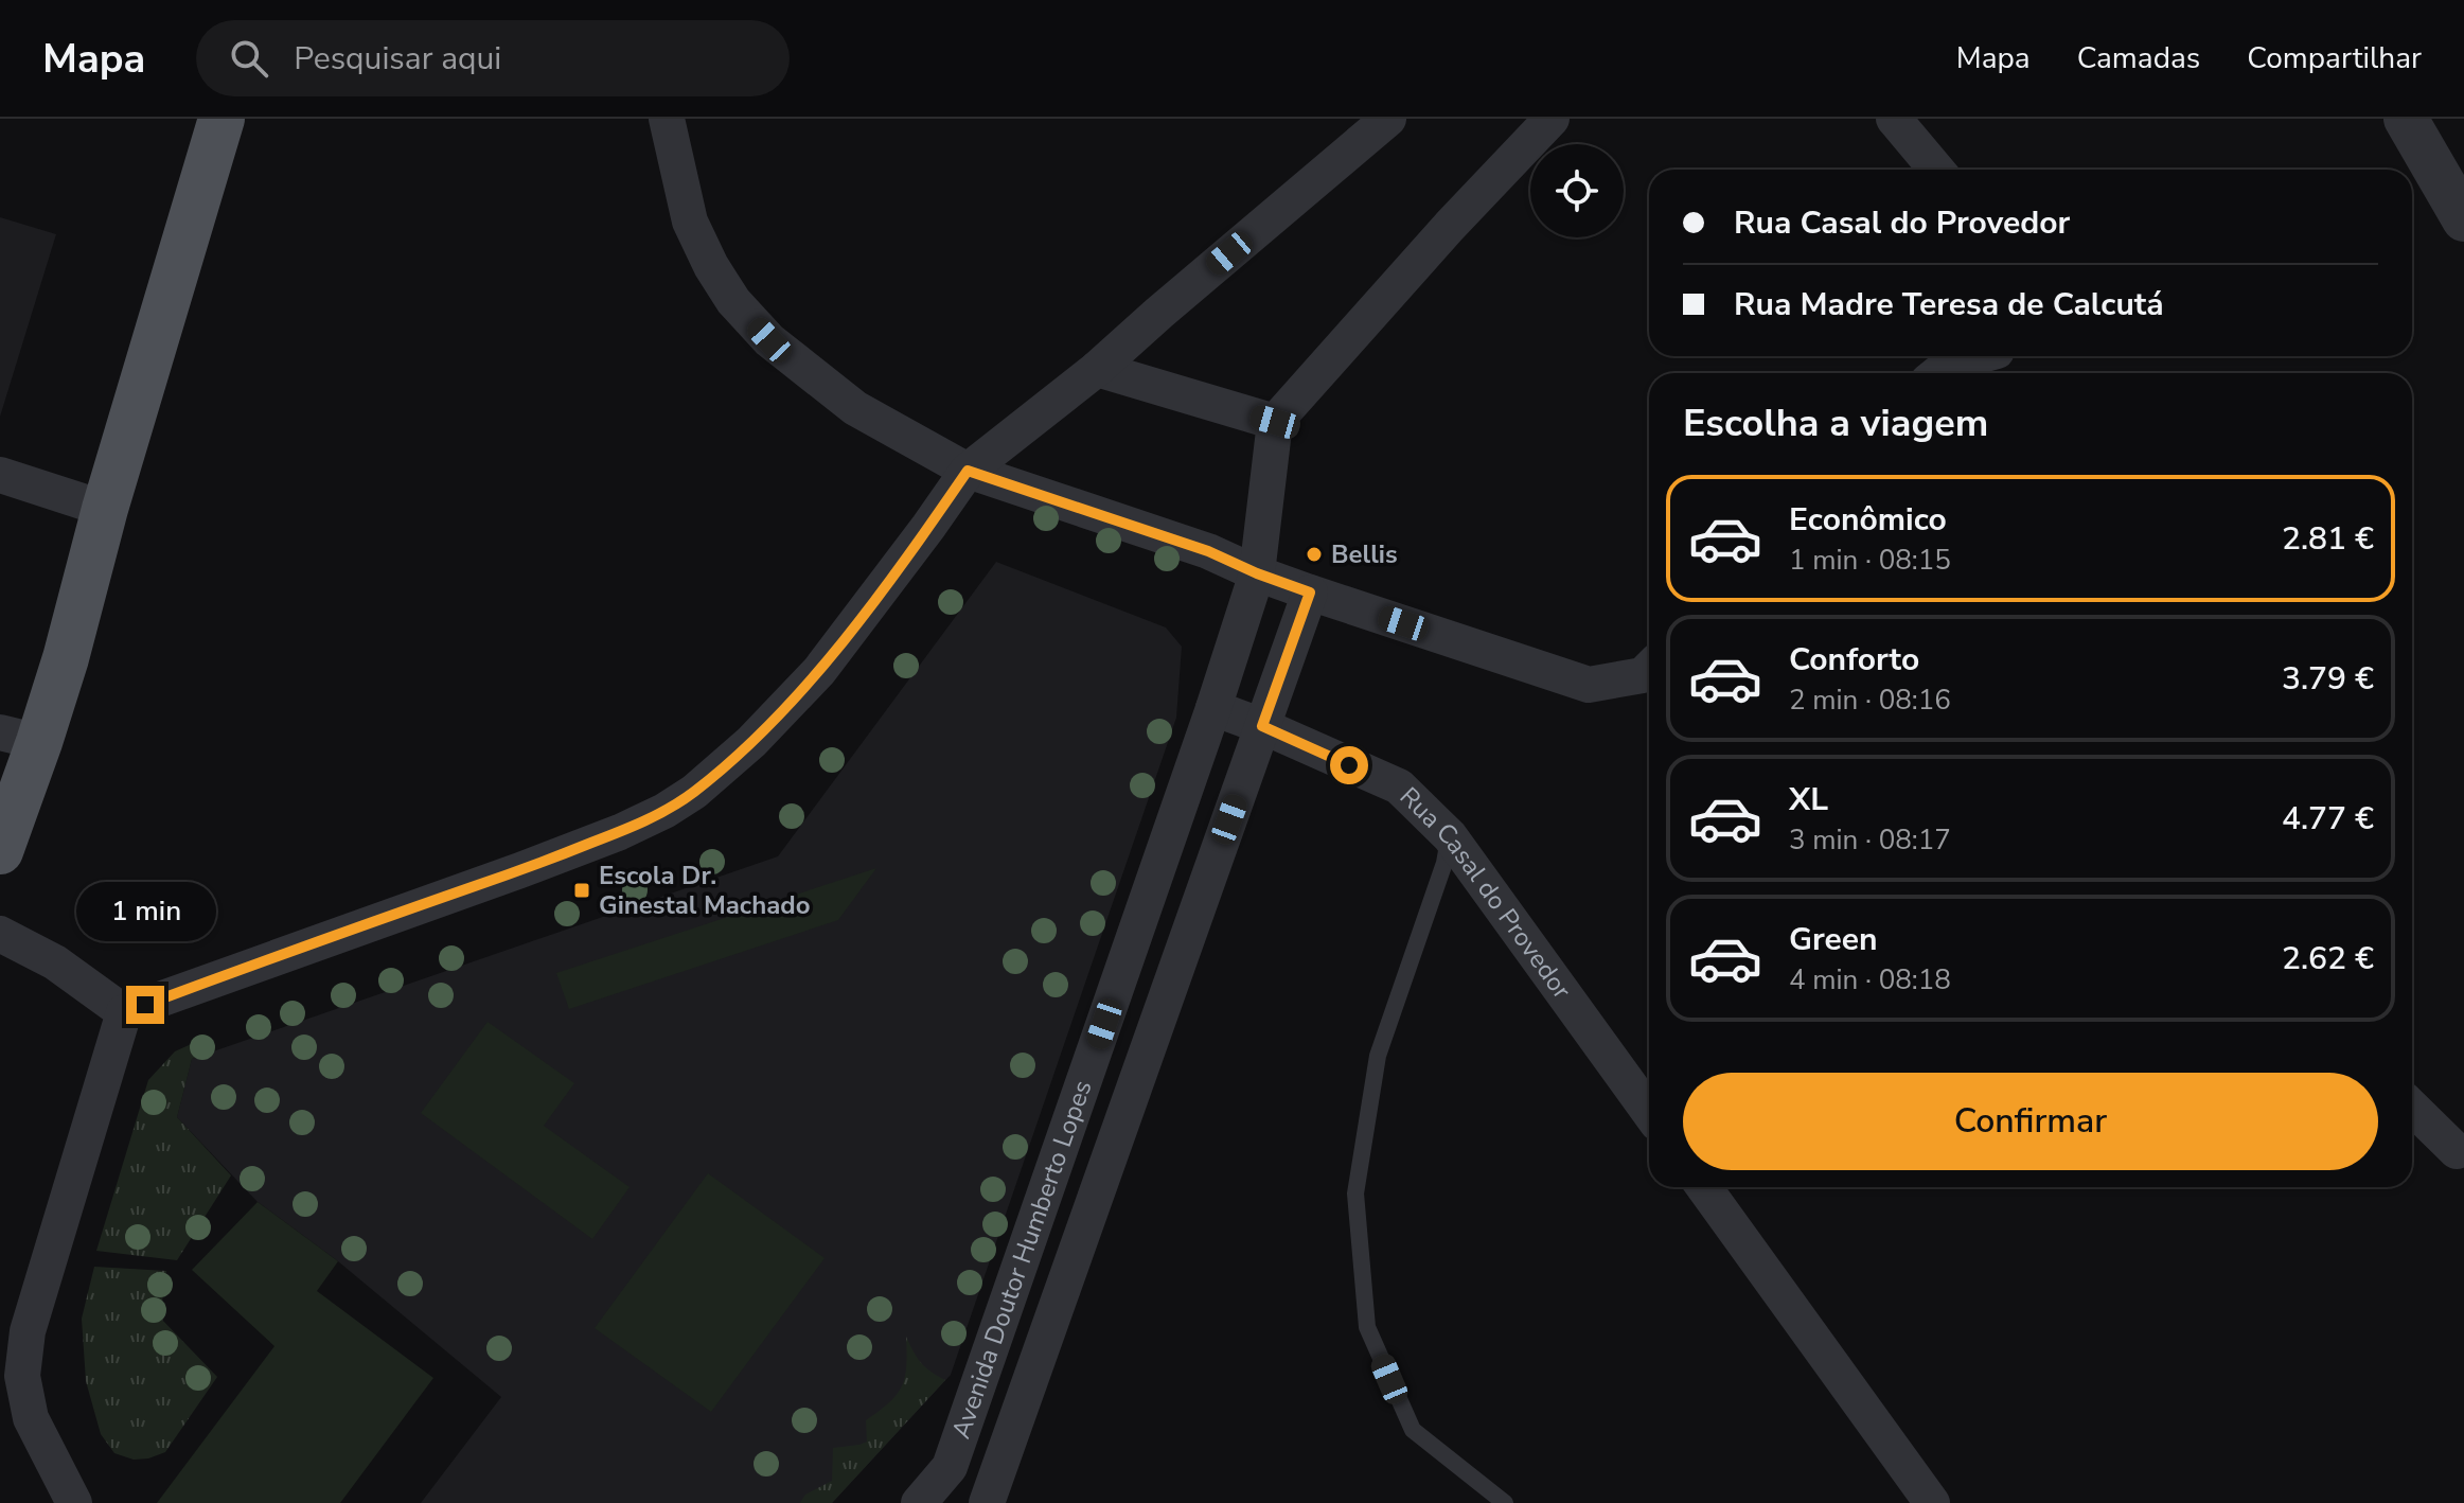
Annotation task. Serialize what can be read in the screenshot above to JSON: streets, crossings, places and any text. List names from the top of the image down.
{
  "streets": {
    "street": ["Rua Casal do Provedor", "Avenida Doutor Humberto Lopes"]
  },
  "crossings": [
    ["Rua Casal do Provedor", "Avenida Doutor Humberto Lopes"]
  ],
  "places": {
    "other": ["Bellis"],
    "transit": ["Escola Dr. Ginestal Machado"]
  },
  "page": {
    "header": "Mapa",
    "search": "Pesquisar aqui",
    "nav": ["Mapa", "Camadas", "Compartilhar"],
    "banner": ["Rua Casal do Provedor", "Rua Madre Teresa de Calcutá"],
    "heading": "Escolha a viagem",
    "list": [
      {
        "name": "Econômico",
        "note": "1 min · 08:15",
        "value": "2.81 €"
      },
      {
        "name": "Conforto",
        "note": "2 min · 08:16",
        "value": "3.79 €"
      },
      {
        "name": "XL",
        "note": "3 min · 08:17",
        "value": "4.77 €"
      },
      {
        "name": "Green",
        "note": "4 min · 08:18",
        "value": "2.62 €"
      }
    ],
    "bubble": "1 min",
    "buttons": "Confirmar"
  }
}
